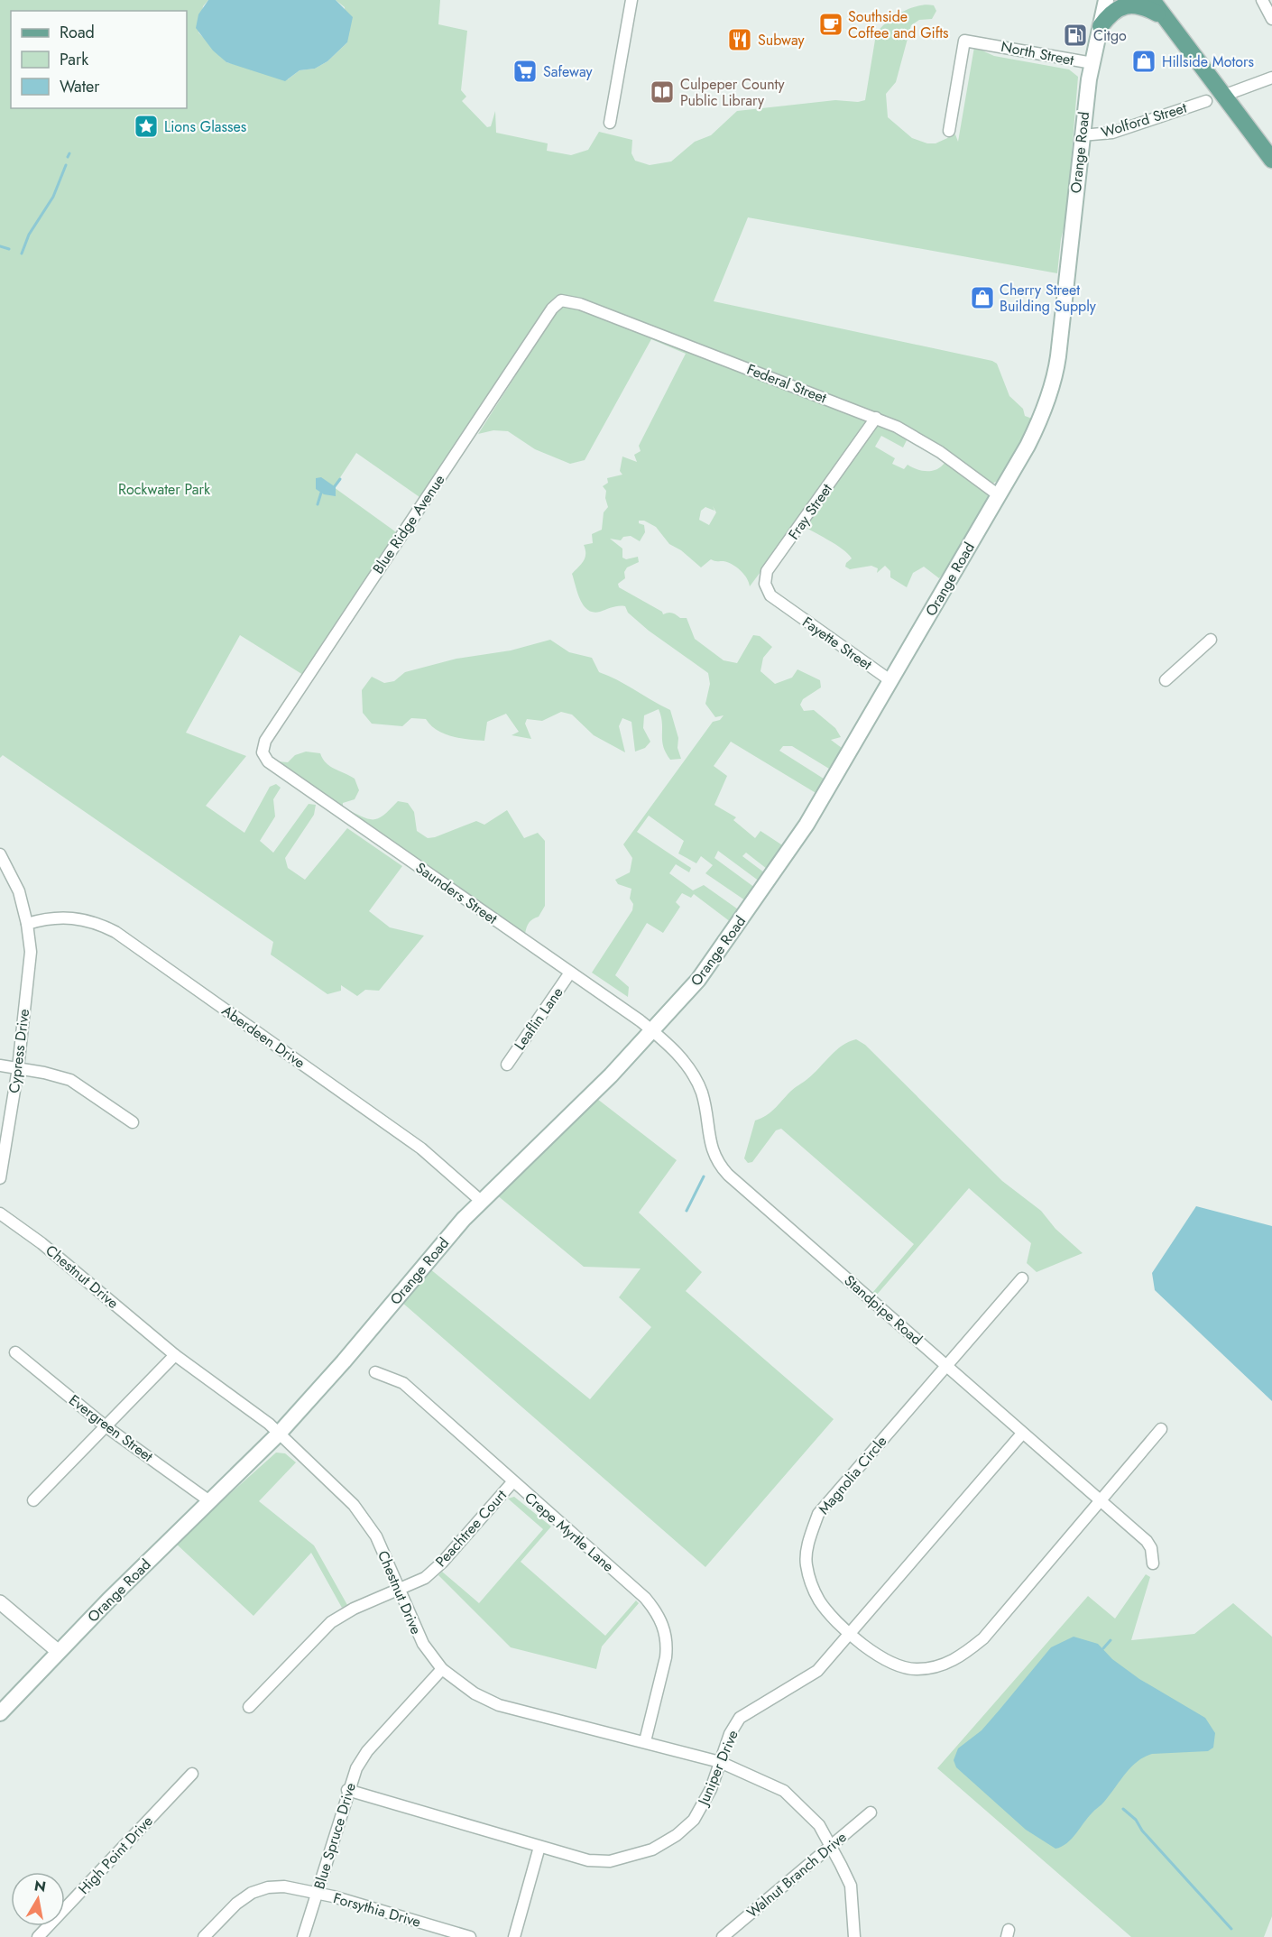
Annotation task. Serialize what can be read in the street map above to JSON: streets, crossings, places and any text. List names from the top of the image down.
{
  "streets": {
    "main road": ["Orange Road"],
    "street": [
      "North Street",
      "Wolford Street",
      "Federal Street",
      "Fray Street",
      "Blue Ridge Avenue",
      "Fayette Street",
      "Saunders Street",
      "Leaflin Lane",
      "Aberdeen Drive",
      "Cypress Drive",
      "Chestnut Drive",
      "Standpipe Road",
      "Evergreen Street",
      "Magnolia Circle",
      "Peachtree Court",
      "Crepe Myrtle Lane",
      "Juniper Drive",
      "Blue Spruce Drive",
      "High Point Drive",
      "Walnut Branch Drive",
      "Forsythia Drive"
    ]
  },
  "crossings": [
    ["North Street", "Orange Road"],
    ["Wolford Street", "Orange Road"],
    ["Orange Road", "Federal Street"],
    ["Orange Road", "Fayette Street"],
    ["Orange Road", "Saunders Street"],
    ["Orange Road", "Aberdeen Drive"],
    ["Orange Road", "Chestnut Drive"],
    ["Orange Road", "Standpipe Road"],
    ["Orange Road", "Evergreen Street"],
    ["Federal Street", "Fray Street"],
    ["Federal Street", "Blue Ridge Avenue"],
    ["Fray Street", "Fayette Street"],
    ["Blue Ridge Avenue", "Saunders Street"],
    ["Saunders Street", "Leaflin Lane"],
    ["Saunders Street", "Standpipe Road"],
    ["Aberdeen Drive", "Cypress Drive"],
    ["Chestnut Drive", "Peachtree Court"],
    ["Chestnut Drive", "Crepe Myrtle Lane"],
    ["Chestnut Drive", "Juniper Drive"],
    ["Chestnut Drive", "Blue Spruce Drive"],
    ["Chestnut Drive", "Walnut Branch Drive"],
    ["Standpipe Road", "Magnolia Circle"],
    ["Standpipe Road", "Juniper Drive"],
    ["Magnolia Circle", "Juniper Drive"],
    ["Peachtree Court", "Crepe Myrtle Lane"],
    ["Juniper Drive", "Blue Spruce Drive"],
    ["Blue Spruce Drive", "Forsythia Drive"]
  ],
  "parks": ["Rockwater Park"],
  "places": {
    "cafe": ["Southside Coffee and Gifts"],
    "fuel station": ["Citgo"],
    "restaurant": ["Subway"],
    "shop": ["Hillside Motors", "Cherry Street Building Supply"],
    "supermarket": ["Safeway"],
    "library": ["Culpeper County Public Library"],
    "place": ["Lions Glasses"]
  },
  "legend": ["Road", "Park", "Water"],
  "north": "top"
}
